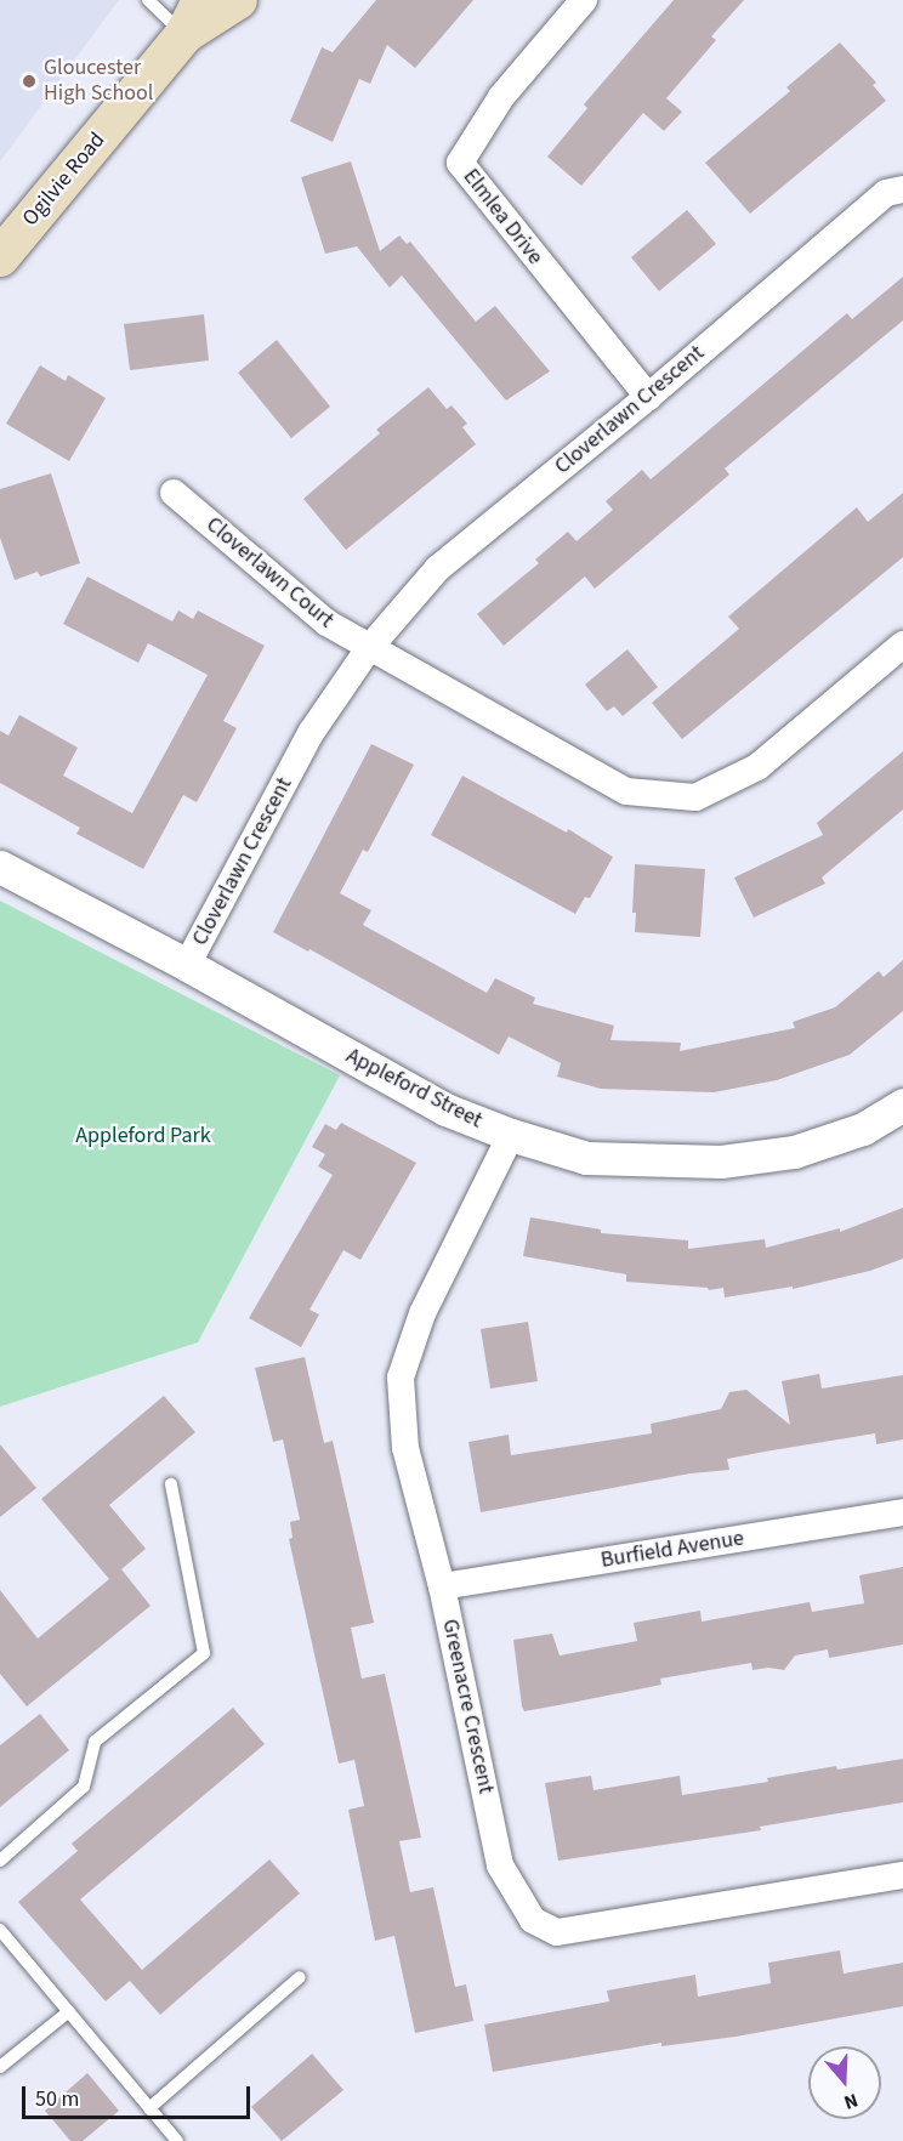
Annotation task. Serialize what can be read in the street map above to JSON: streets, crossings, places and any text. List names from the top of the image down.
{
  "streets": {
    "main road": ["Ogilvie Road"],
    "street": [
      "Elmlea Drive",
      "Cloverlawn Crescent",
      "Cloverlawn Court",
      "Appleford Street",
      "Burfield Avenue",
      "Greenacre Crescent"
    ]
  },
  "crossings": [
    ["Elmlea Drive", "Cloverlawn Crescent"],
    ["Cloverlawn Crescent", "Cloverlawn Court"],
    ["Cloverlawn Crescent", "Appleford Street"],
    ["Appleford Street", "Greenacre Crescent"],
    ["Burfield Avenue", "Greenacre Crescent"]
  ],
  "parks": ["Appleford Park"],
  "places": ["Gloucester High School"],
  "scale_bar": "50 m",
  "north": "bottom"
}
